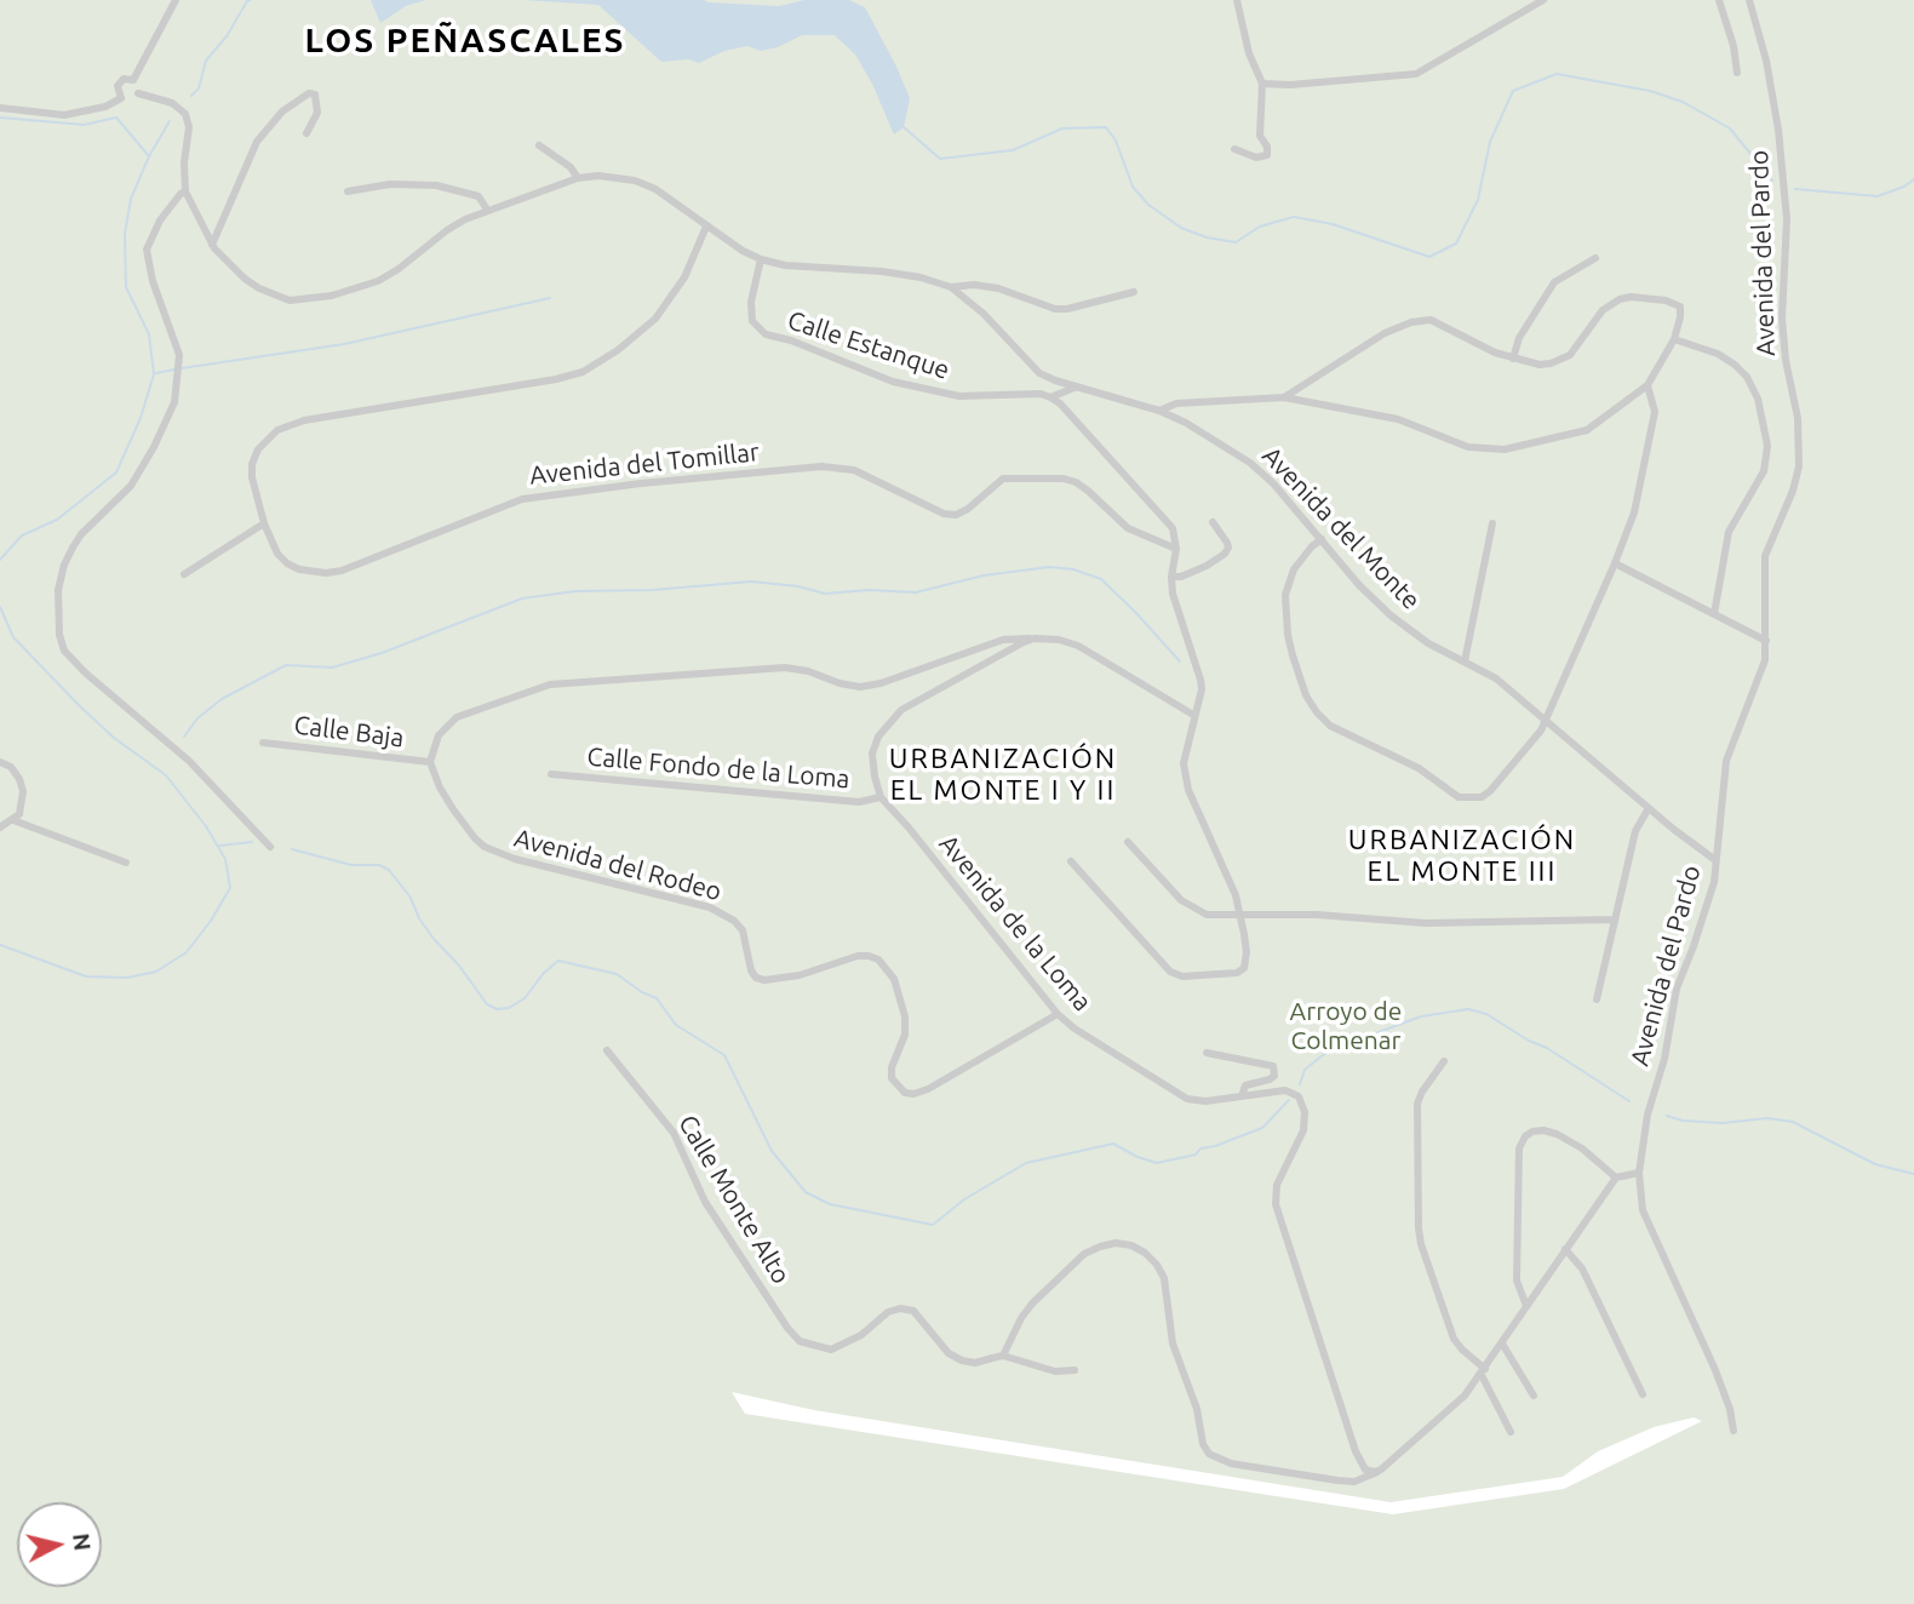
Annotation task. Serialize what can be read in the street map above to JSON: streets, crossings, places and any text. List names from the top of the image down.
{
  "streets": {
    "street": [
      "Avenida del Pardo",
      "Calle Estanque",
      "Avenida del Tomillar",
      "Avenida del Monte",
      "Calle Baja",
      "Calle Fondo de la Loma",
      "Avenida del Rodeo",
      "Avenida de la Loma",
      "Calle Monte Alto"
    ]
  },
  "crossings": [
    ["Avenida del Pardo", "Avenida del Monte"],
    ["Calle Estanque", "Avenida del Tomillar"],
    ["Calle Estanque", "Avenida del Monte"],
    ["Avenida del Tomillar", "Avenida del Monte"],
    ["Calle Baja", "Avenida del Rodeo"],
    ["Calle Fondo de la Loma", "Avenida de la Loma"],
    ["Avenida del Rodeo", "Avenida de la Loma"]
  ],
  "districts": ["LOS PEÑASCALES", "URBANIZACIÓN EL MONTE I Y II", "URBANIZACIÓN EL MONTE III"],
  "parks": ["Arroyo de Colmenar"],
  "north": "right"
}
